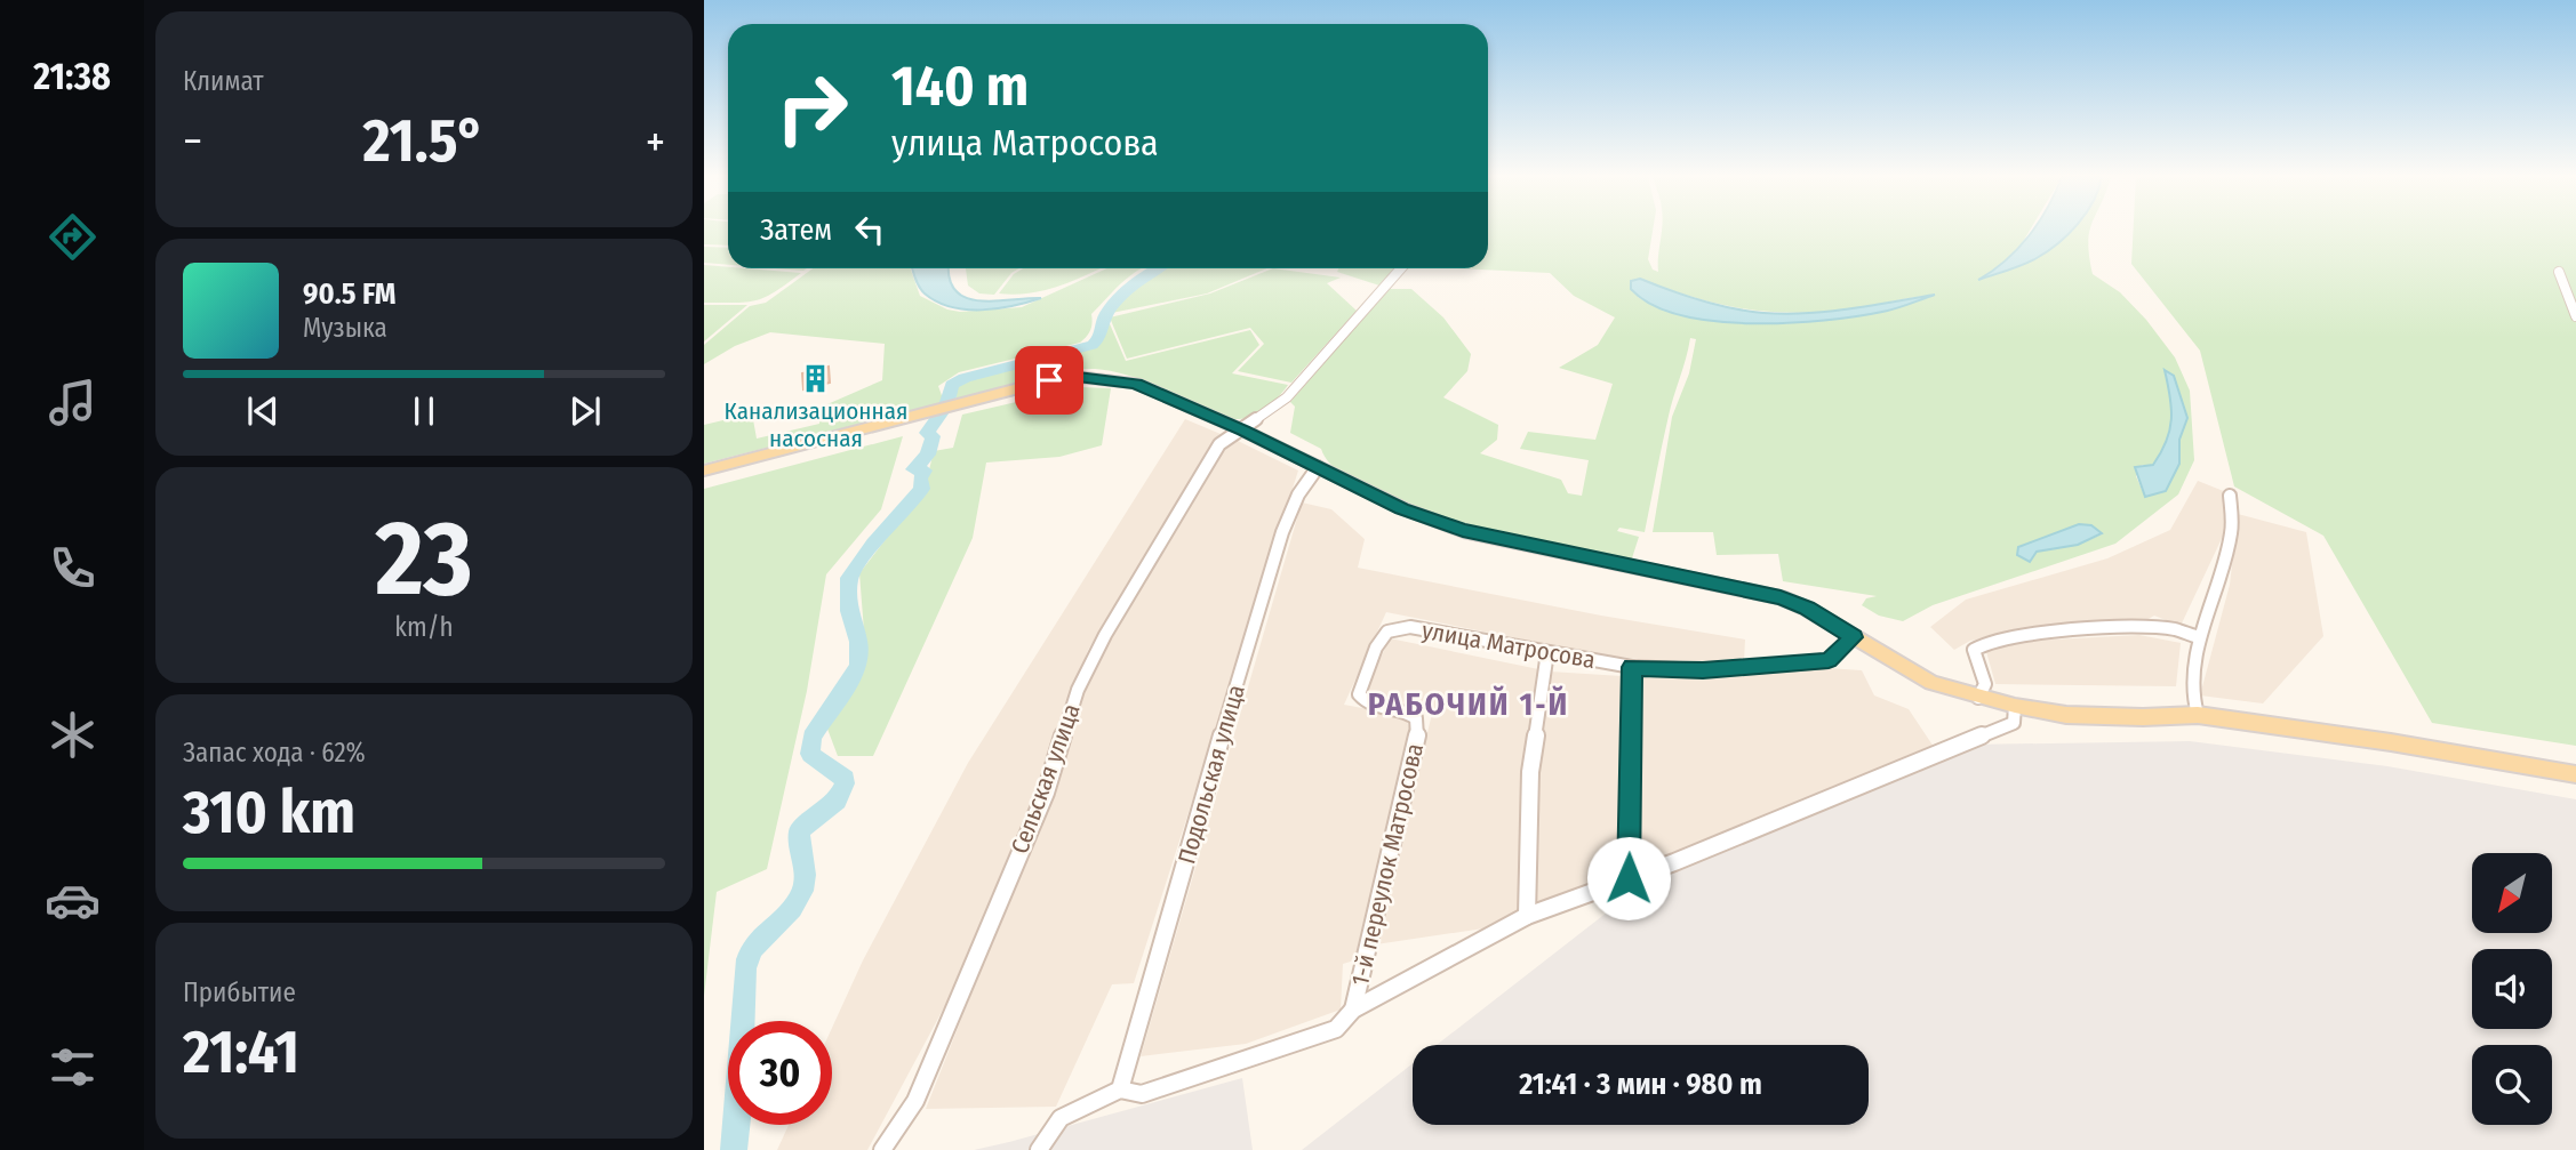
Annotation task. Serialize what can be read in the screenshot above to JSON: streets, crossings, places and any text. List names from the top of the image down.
{
  "streets": {
    "street": [
      "улица Матросова",
      "Подольская улица",
      "Сельская улица",
      "1-й переулок Матросова"
    ]
  },
  "crossings": [
    ["улица Матросова", "1-й переулок Матросова"]
  ],
  "districts": ["РАБОЧИЙ 1‑Й"],
  "places": {
    "building": ["Канализационная насосная"]
  },
  "north": "bottom left",
  "page": {
    "tabs": "21:38",
    "tile": [
      "Климат",
      ["23", "km/h"],
      ["Запас хода · 62%", "310 km"],
      ["Прибытие", "21:41"]
    ],
    "turn": ["140 m", "улица Матросова"],
    "heat": ["−", "21.5°", "+"],
    "then": "Затем",
    "song": ["90.5 FM", "Музыка"],
    "limit": "30",
    "trip": "21:41 · 3 мин · 980 m"
  }
}
